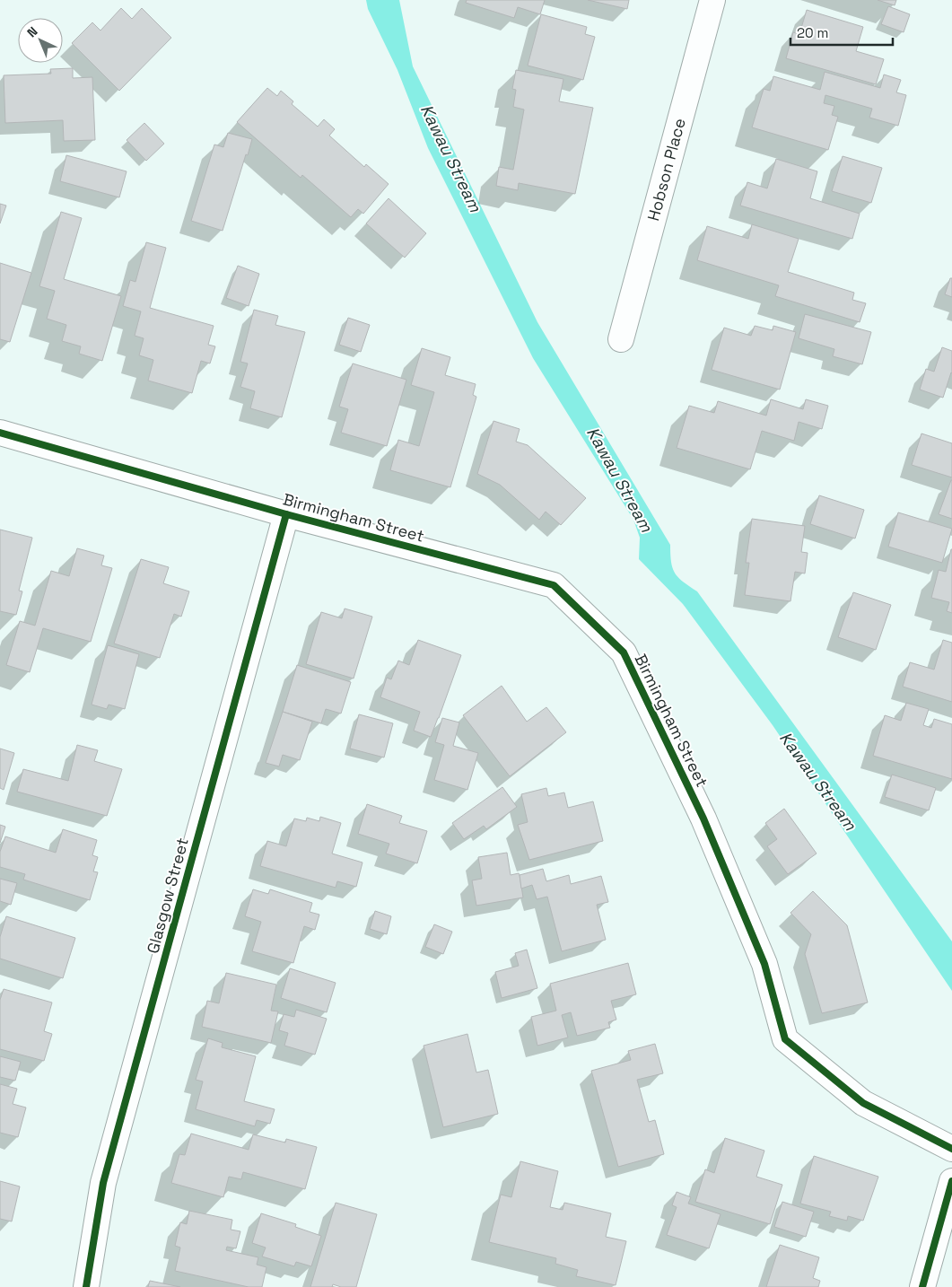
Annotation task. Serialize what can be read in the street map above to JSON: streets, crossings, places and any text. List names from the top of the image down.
{
  "streets": {
    "street": ["Hobson Place", "Birmingham Street", "Glasgow Street"]
  },
  "crossings": [
    ["Birmingham Street", "Glasgow Street"]
  ],
  "water": ["Kawau Stream"],
  "scale_bar": "20 m",
  "north": "top left"
}
